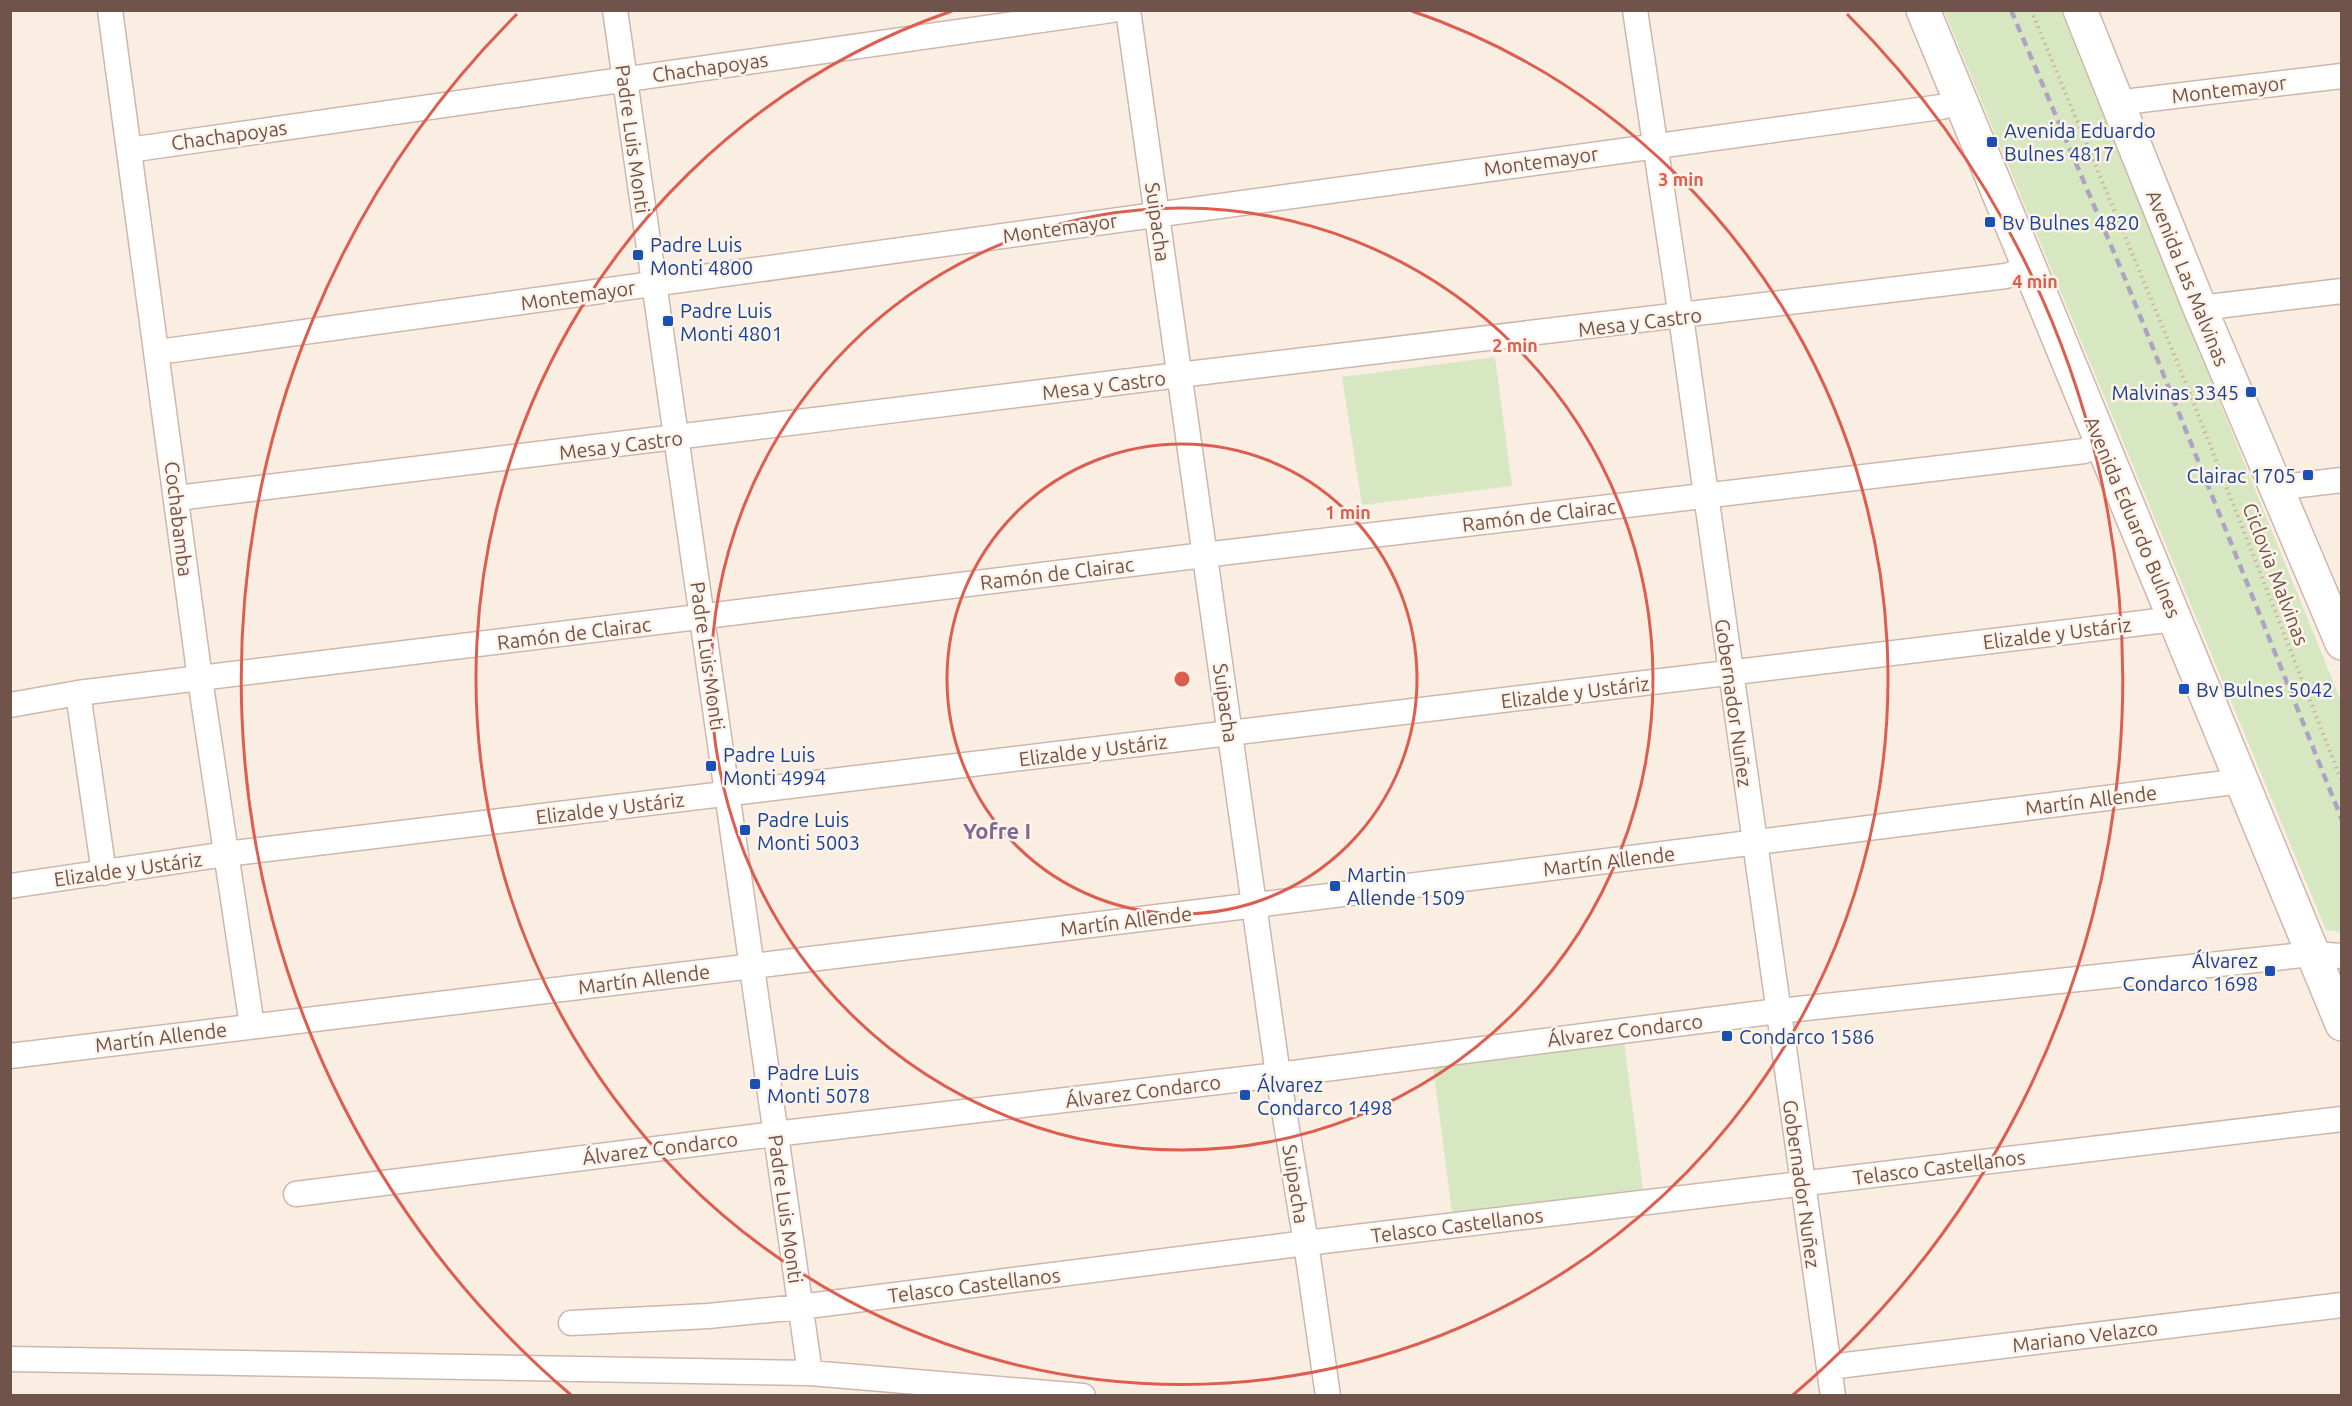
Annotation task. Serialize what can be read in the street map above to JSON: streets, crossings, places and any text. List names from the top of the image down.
{
  "streets": {
    "main road": ["Avenida Las Malvinas", "Avenida Eduardo Bulnes"],
    "street": [
      "Chachapoyas",
      "Montemayor",
      "Padre Luis Monti",
      "Suipacha",
      "Mesa y Castro",
      "Ramón de Clairac",
      "Cochabamba",
      "Elizalde y Ustáriz",
      "Gobernador Nuñez",
      "Martín Allende",
      "Álvarez Condarco",
      "Telasco Castellanos",
      "Mariano Velazco"
    ],
    "path": ["Ciclovia Malvinas"]
  },
  "crossings": [
    ["Chachapoyas", "Padre Luis Monti"],
    ["Chachapoyas", "Cochabamba"],
    ["Montemayor", "Padre Luis Monti"],
    ["Montemayor", "Suipacha"],
    ["Montemayor", "Avenida Las Malvinas"],
    ["Montemayor", "Avenida Eduardo Bulnes"],
    ["Montemayor", "Cochabamba"],
    ["Montemayor", "Gobernador Nuñez"],
    ["Padre Luis Monti", "Mesa y Castro"],
    ["Padre Luis Monti", "Ramón de Clairac"],
    ["Padre Luis Monti", "Elizalde y Ustáriz"],
    ["Padre Luis Monti", "Martín Allende"],
    ["Padre Luis Monti", "Álvarez Condarco"],
    ["Padre Luis Monti", "Telasco Castellanos"],
    ["Suipacha", "Mesa y Castro"],
    ["Suipacha", "Ramón de Clairac"],
    ["Suipacha", "Elizalde y Ustáriz"],
    ["Suipacha", "Martín Allende"],
    ["Suipacha", "Álvarez Condarco"],
    ["Suipacha", "Telasco Castellanos"],
    ["Mesa y Castro", "Avenida Eduardo Bulnes"],
    ["Mesa y Castro", "Cochabamba"],
    ["Mesa y Castro", "Gobernador Nuñez"],
    ["Ramón de Clairac", "Avenida Eduardo Bulnes"],
    ["Ramón de Clairac", "Cochabamba"],
    ["Ramón de Clairac", "Gobernador Nuñez"],
    ["Avenida Eduardo Bulnes", "Elizalde y Ustáriz"],
    ["Avenida Eduardo Bulnes", "Martín Allende"],
    ["Avenida Eduardo Bulnes", "Álvarez Condarco"],
    ["Cochabamba", "Elizalde y Ustáriz"],
    ["Cochabamba", "Martín Allende"],
    ["Elizalde y Ustáriz", "Gobernador Nuñez"],
    ["Gobernador Nuñez", "Martín Allende"],
    ["Gobernador Nuñez", "Álvarez Condarco"],
    ["Gobernador Nuñez", "Telasco Castellanos"],
    ["Gobernador Nuñez", "Mariano Velazco"]
  ],
  "districts": ["Yofre I"],
  "places": {
    "transit": [
      "Avenida Eduardo Bulnes 4817",
      "Bv Bulnes 4820",
      "Padre Luis Monti 4800",
      "Padre Luis Monti 4801",
      "Malvinas 3345",
      "Clairac 1705",
      "Bv Bulnes 5042",
      "Padre Luis Monti 4994",
      "Padre Luis Monti 5003",
      "Martin Allende 1509",
      "Álvarez Condarco 1698",
      "Condarco 1586",
      "Padre Luis Monti 5078",
      "Álvarez Condarco 1498"
    ]
  },
  "rings": [
    "3 min",
    "4 min",
    "2 min",
    "1 min"
  ]
}
